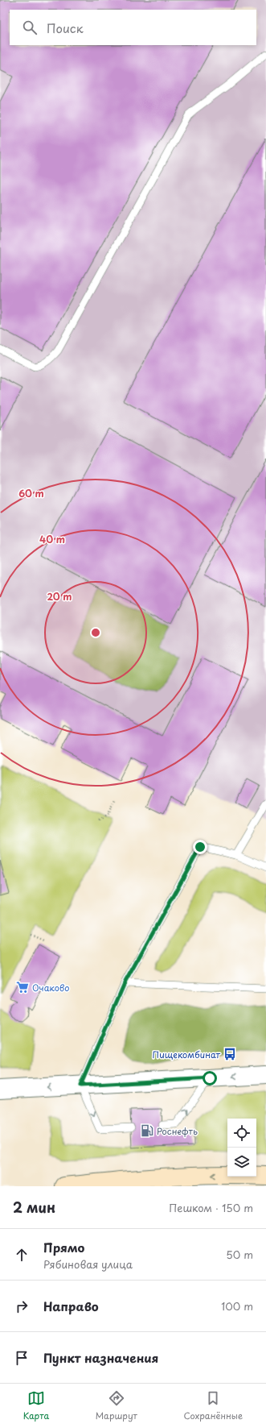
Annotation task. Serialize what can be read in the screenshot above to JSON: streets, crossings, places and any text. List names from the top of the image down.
{
  "places": {
    "supermarket": ["Очаково"],
    "bus stop": ["Пищекомбинат"],
    "fuel station": ["Роснефть"]
  },
  "page": {
    "search": "Поиск",
    "heading": ["2 мин", "Пешком · 150 m"],
    "list": [
      ["Прямо", "Рябиновая улица", "50 m"],
      ["Направо", "100 m"],
      "Пункт назначения"
    ],
    "nav": ["Карта", "Маршрут", "Сохранённые"]
  },
  "rings": ["60 m", "40 m", "20 m"]
}
